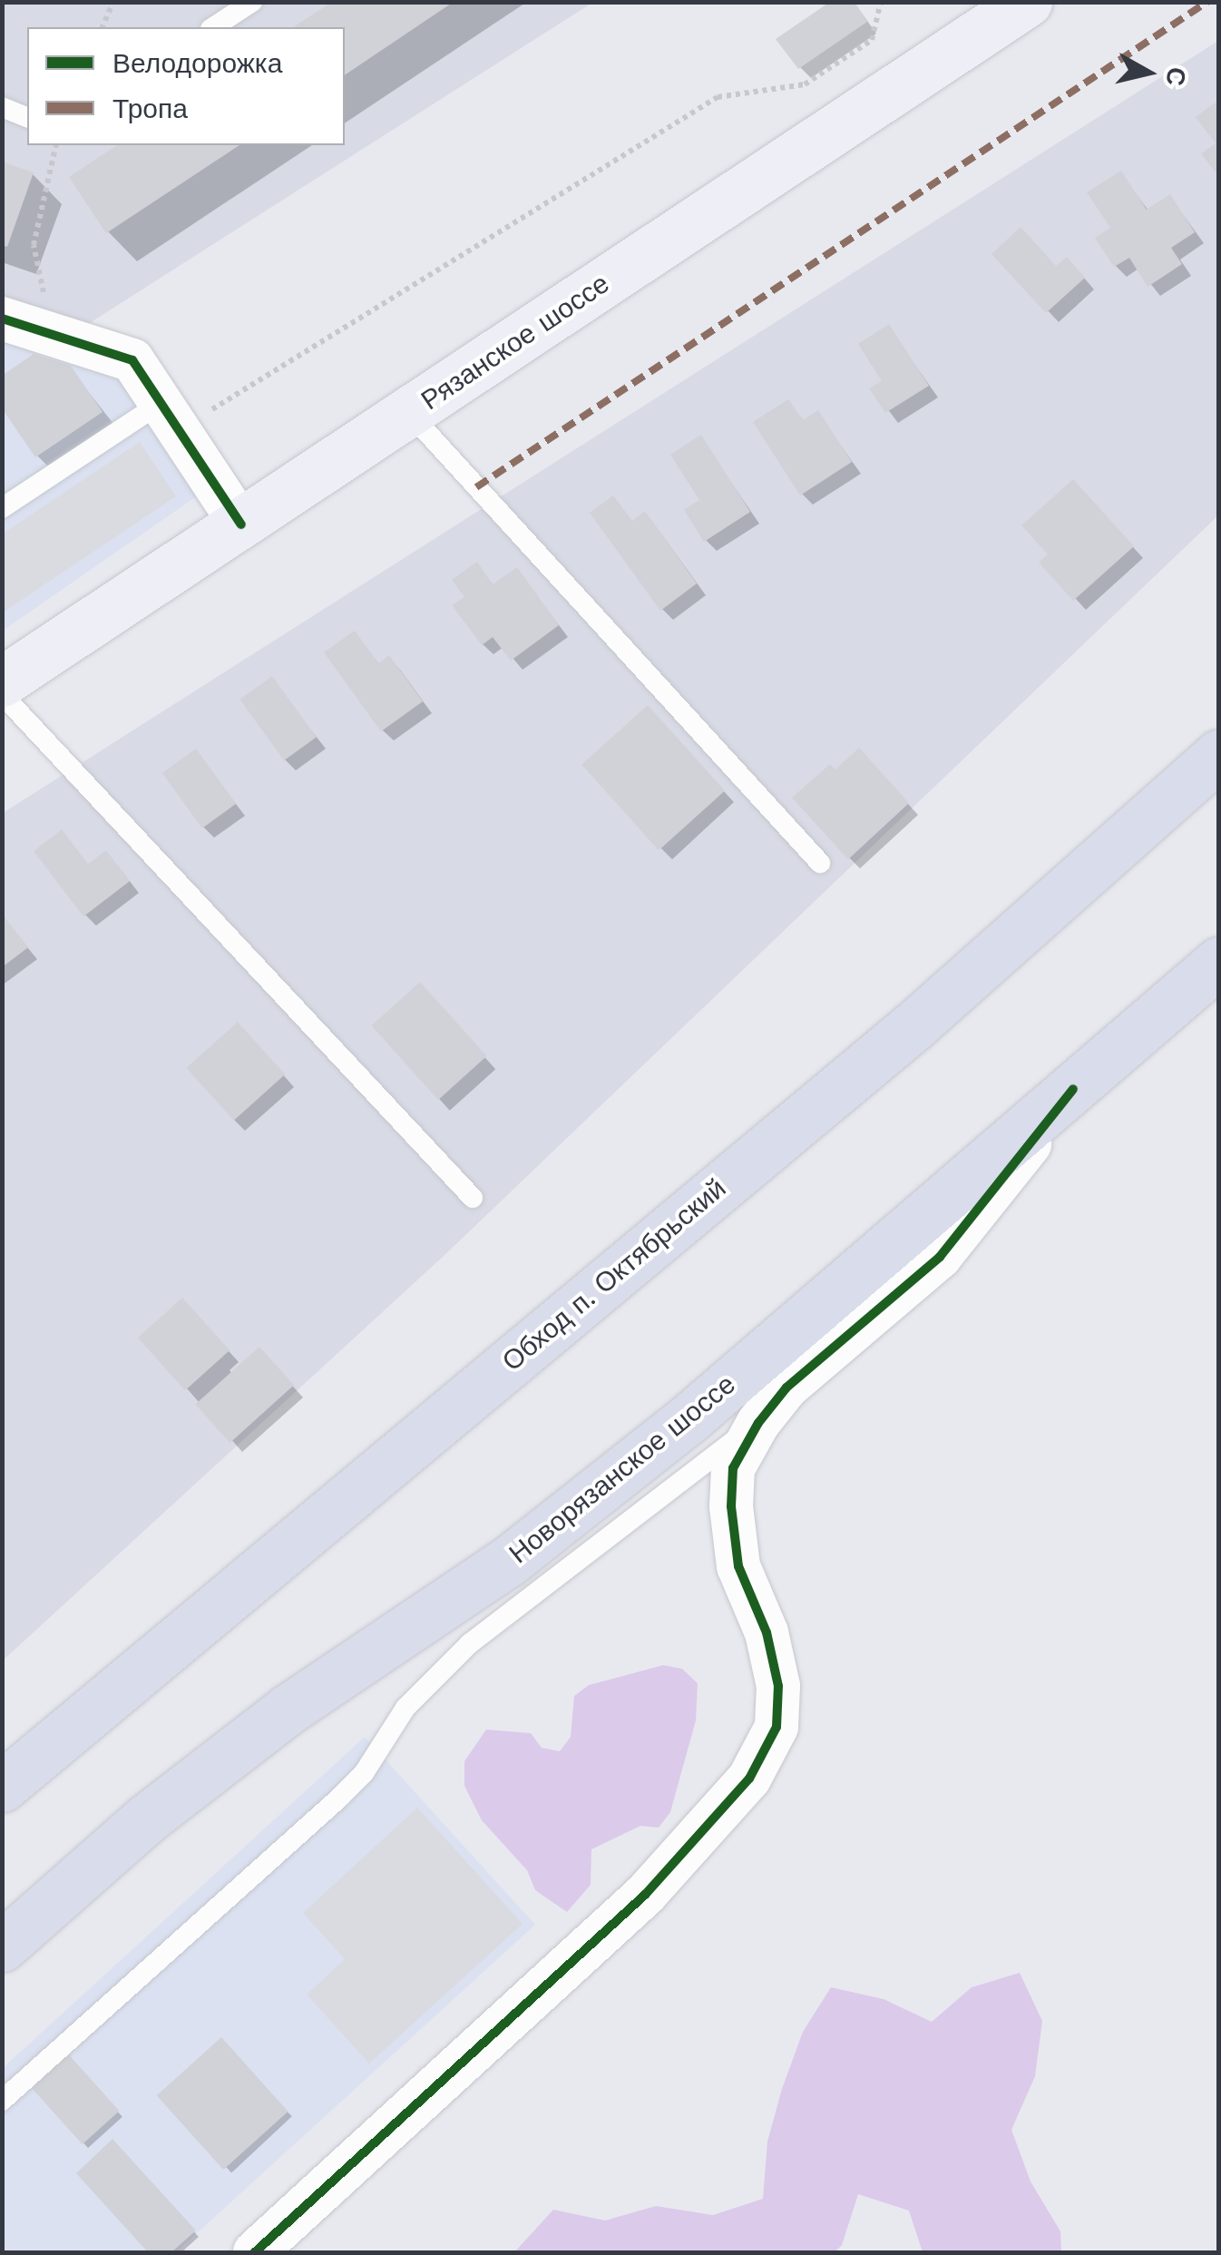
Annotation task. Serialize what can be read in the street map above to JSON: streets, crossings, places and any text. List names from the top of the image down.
{
  "streets": {
    "highway": ["Обход п. Октябрьский", "Новорязанское шоссе"],
    "main road": ["Рязанское шоссе"]
  },
  "legend": ["Велодорожка", "Тропа"],
  "north": "right"
}
